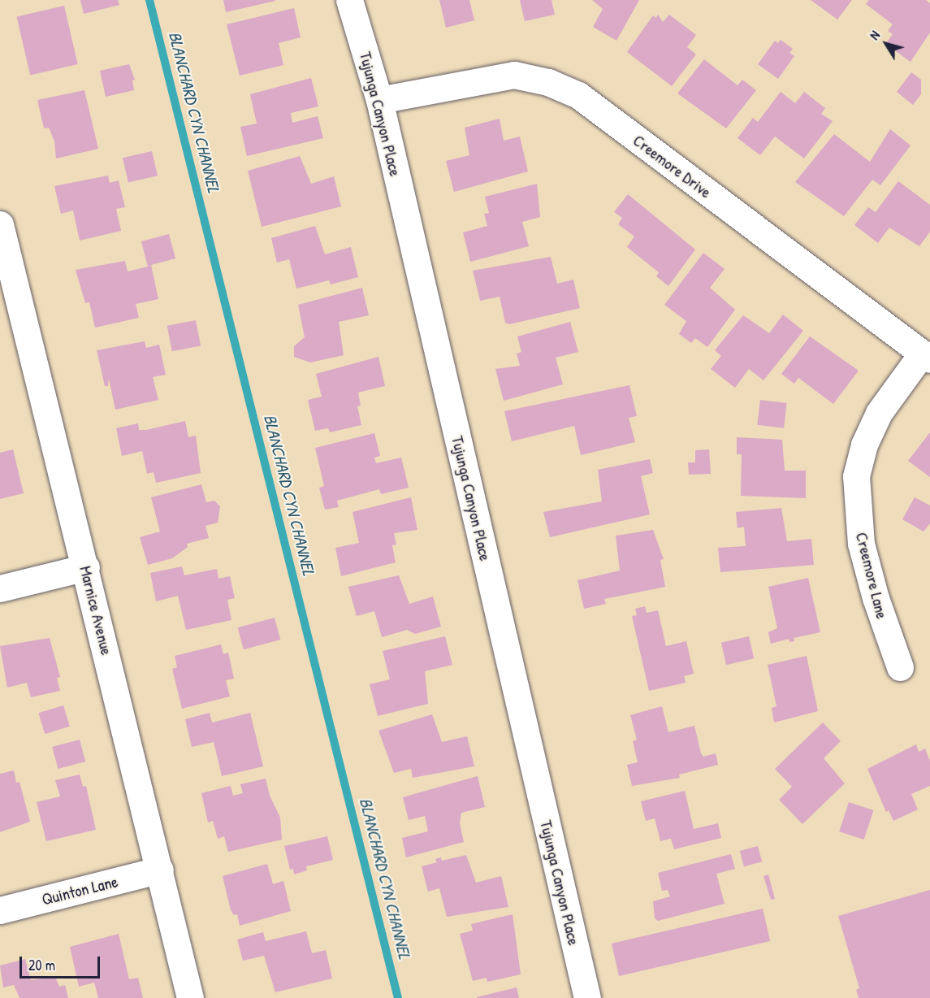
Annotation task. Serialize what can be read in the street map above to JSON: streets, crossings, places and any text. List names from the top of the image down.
{
  "streets": {
    "street": [
      "Tujunga Canyon Place",
      "Creemore Drive",
      "Creemore Lane",
      "Marnice Avenue",
      "Quinton Lane"
    ]
  },
  "crossings": [
    ["Tujunga Canyon Place", "Creemore Drive"],
    ["Creemore Drive", "Creemore Lane"],
    ["Marnice Avenue", "Quinton Lane"]
  ],
  "water": ["BLANCHARD CYN CHANNEL"],
  "scale_bar": "20 m",
  "north": "top left"
}
